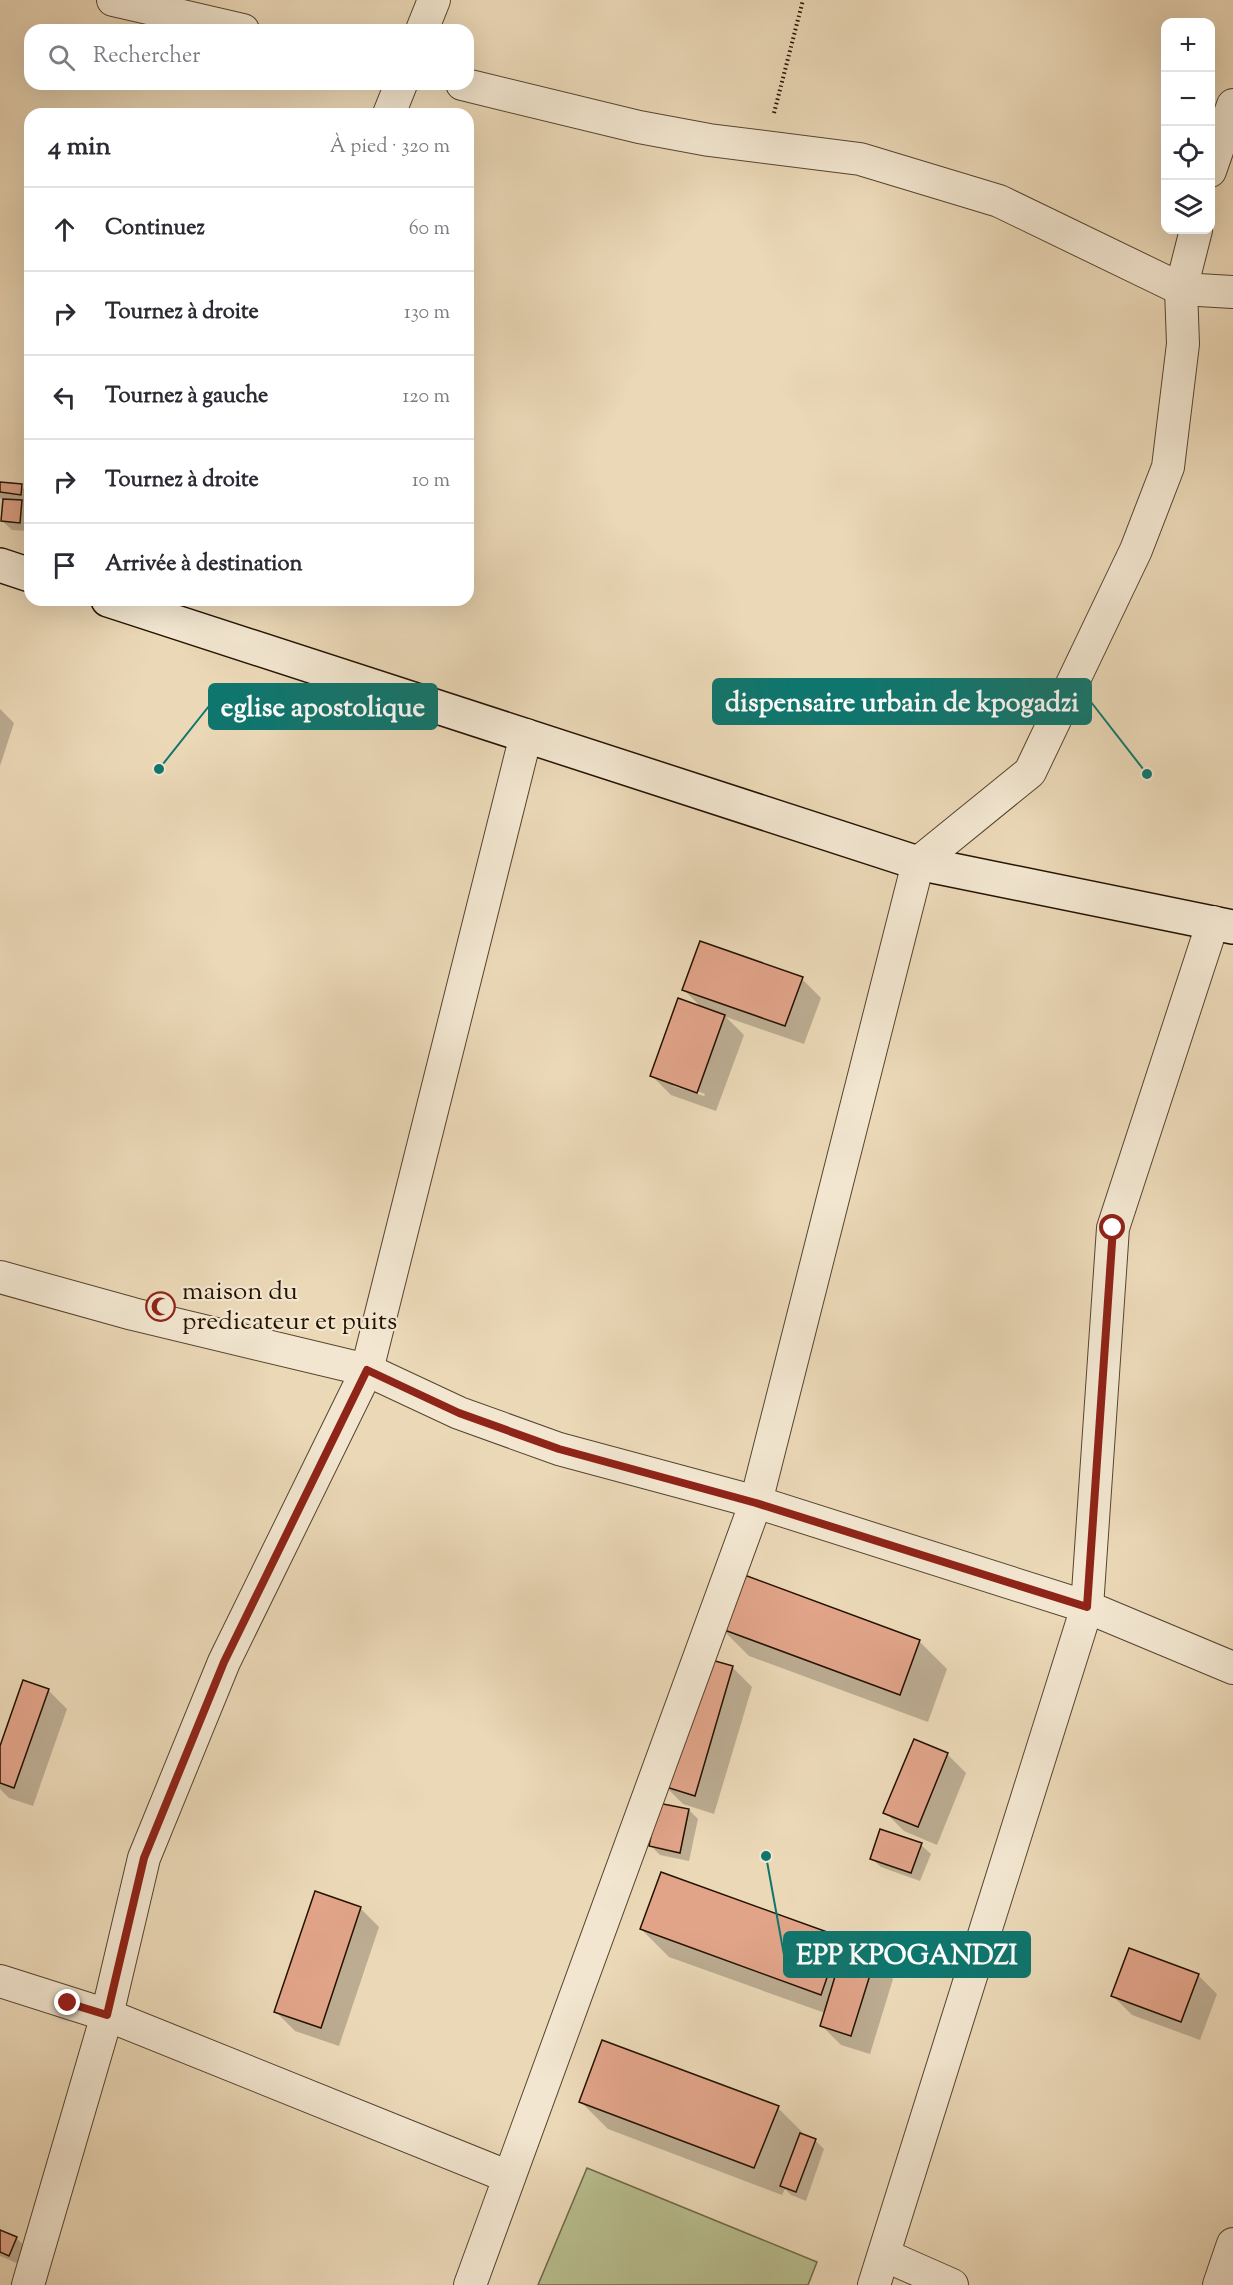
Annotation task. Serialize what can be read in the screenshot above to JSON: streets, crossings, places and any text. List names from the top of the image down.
{
  "places": {
    "other": ["eglise apostolique", "dispensaire urbain de kpogadzi", "EPP KPOGANDZI"],
    "mosque": ["maison du predicateur et puits"]
  },
  "page": {
    "map_buttons": ["+", "−"],
    "search": "Rechercher",
    "heading": ["4 min", "À pied · 320 m"],
    "list": [
      ["Continuez", "60 m"],
      ["Tournez à droite", "130 m"],
      ["Tournez à gauche", "120 m"],
      ["Tournez à droite", "10 m"],
      "Arrivée à destination"
    ]
  }
}
